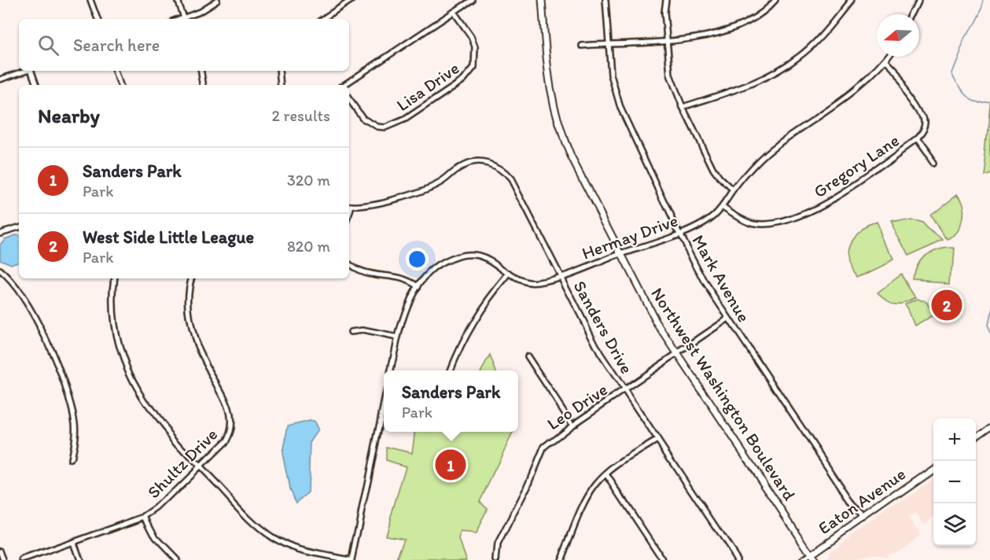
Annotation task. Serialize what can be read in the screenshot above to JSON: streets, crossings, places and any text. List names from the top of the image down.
{
  "streets": {
    "main road": ["Northwest Washington Boulevard", "Eaton Avenue"],
    "street": [
      "Lisa Drive",
      "Gregory Lane",
      "Hermay Drive",
      "Mark Avenue",
      "Sanders Drive",
      "Leo Drive",
      "Shultz Drive"
    ]
  },
  "crossings": [
    ["Gregory Lane", "Hermay Drive"],
    ["Hermay Drive", "Mark Avenue"],
    ["Hermay Drive", "Sanders Drive"],
    ["Hermay Drive", "Northwest Washington Boulevard"],
    ["Mark Avenue", "Leo Drive"],
    ["Mark Avenue", "Eaton Avenue"],
    ["Sanders Drive", "Leo Drive"],
    ["Northwest Washington Boulevard", "Leo Drive"],
    ["Northwest Washington Boulevard", "Eaton Avenue"]
  ],
  "north": "left",
  "page": {
    "search": "Search here",
    "heading": ["Nearby", "2 results"],
    "list": [
      {
        "mark": "1",
        "name": "Sanders Park",
        "note": "Park",
        "value": "320 m"
      },
      {
        "mark": "2",
        "name": "West Side Little League",
        "note": "Park",
        "value": "820 m"
      }
    ],
    "pins": ["2", "1"],
    "popup": ["Sanders Park", "Park"],
    "map_buttons": ["+", "−"]
  }
}
